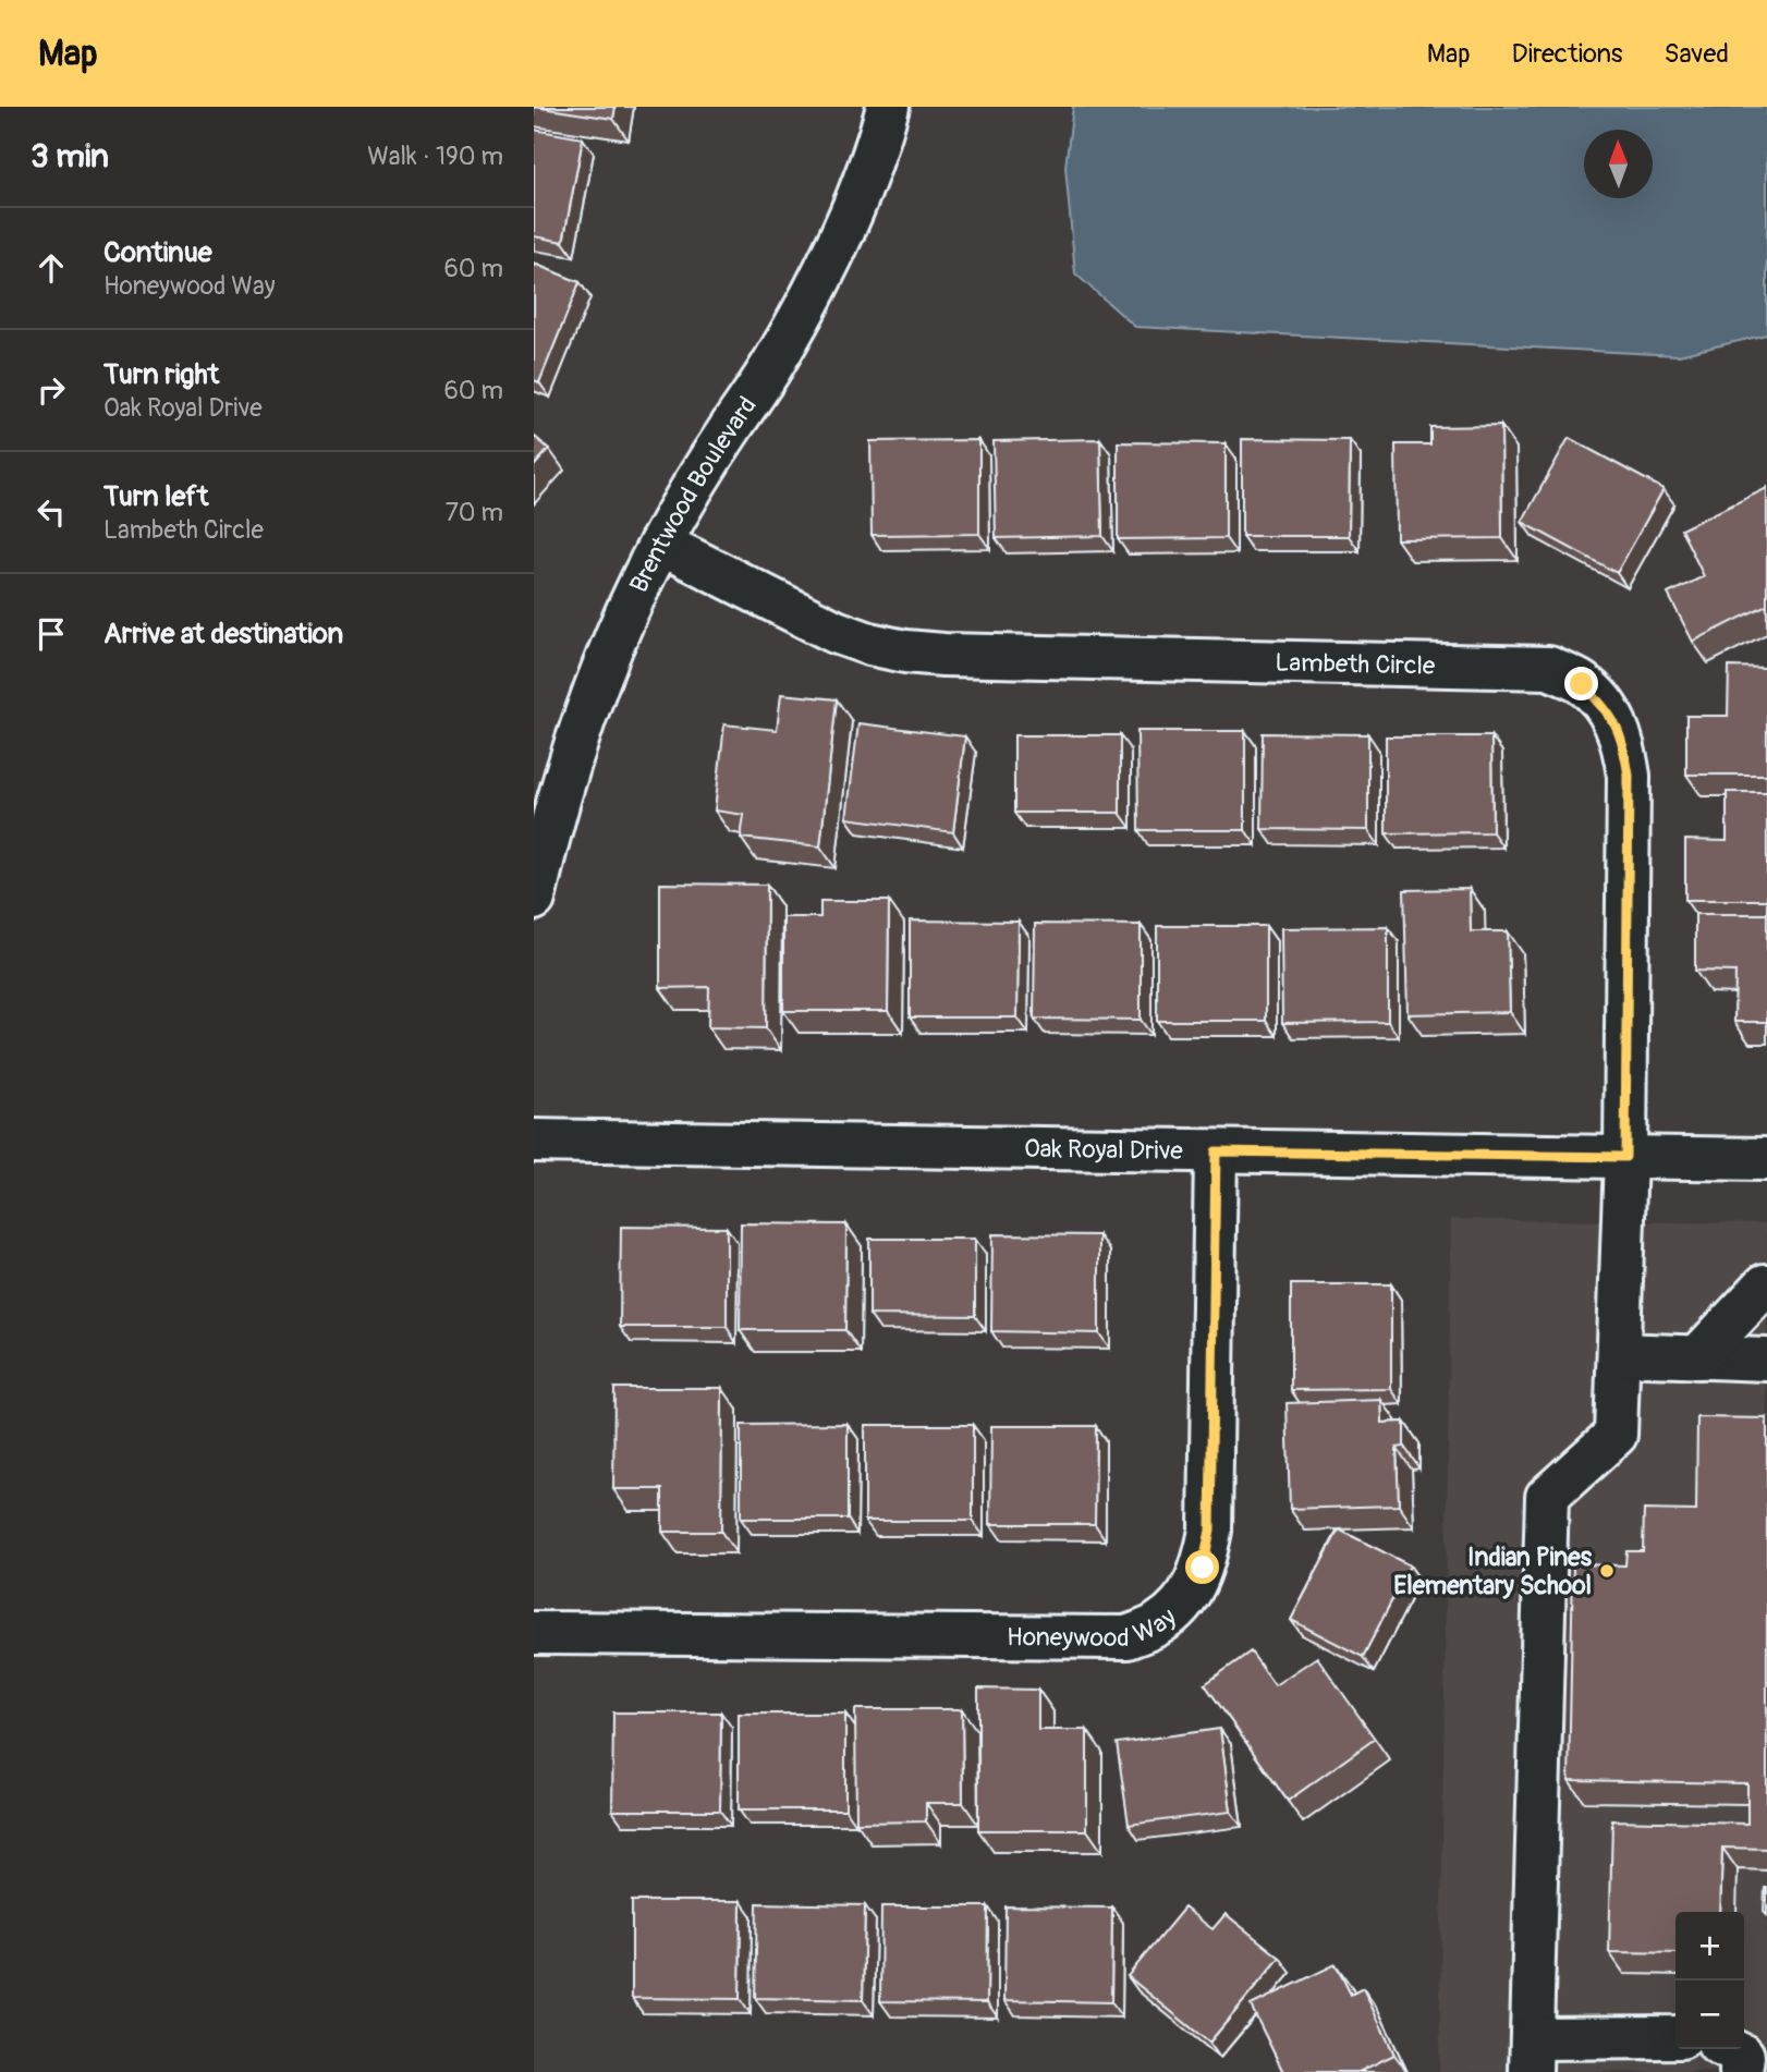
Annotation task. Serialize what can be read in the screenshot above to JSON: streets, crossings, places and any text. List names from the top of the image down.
{
  "streets": {
    "street": [
      "Brentwood Boulevard",
      "Lambeth Circle",
      "Oak Royal Drive",
      "Honeywood Way"
    ]
  },
  "crossings": [
    ["Brentwood Boulevard", "Lambeth Circle"],
    ["Lambeth Circle", "Oak Royal Drive"],
    ["Oak Royal Drive", "Honeywood Way"]
  ],
  "places": ["Indian Pines Elementary School"],
  "north": "top",
  "page": {
    "header": "Map",
    "nav": ["Map", "Directions", "Saved"],
    "heading": ["3 min", "Walk · 190 m"],
    "list": [
      ["Continue", "Honeywood Way", "60 m"],
      ["Turn right", "Oak Royal Drive", "60 m"],
      ["Turn left", "Lambeth Circle", "70 m"],
      "Arrive at destination"
    ],
    "map_buttons": ["+", "−"]
  }
}
